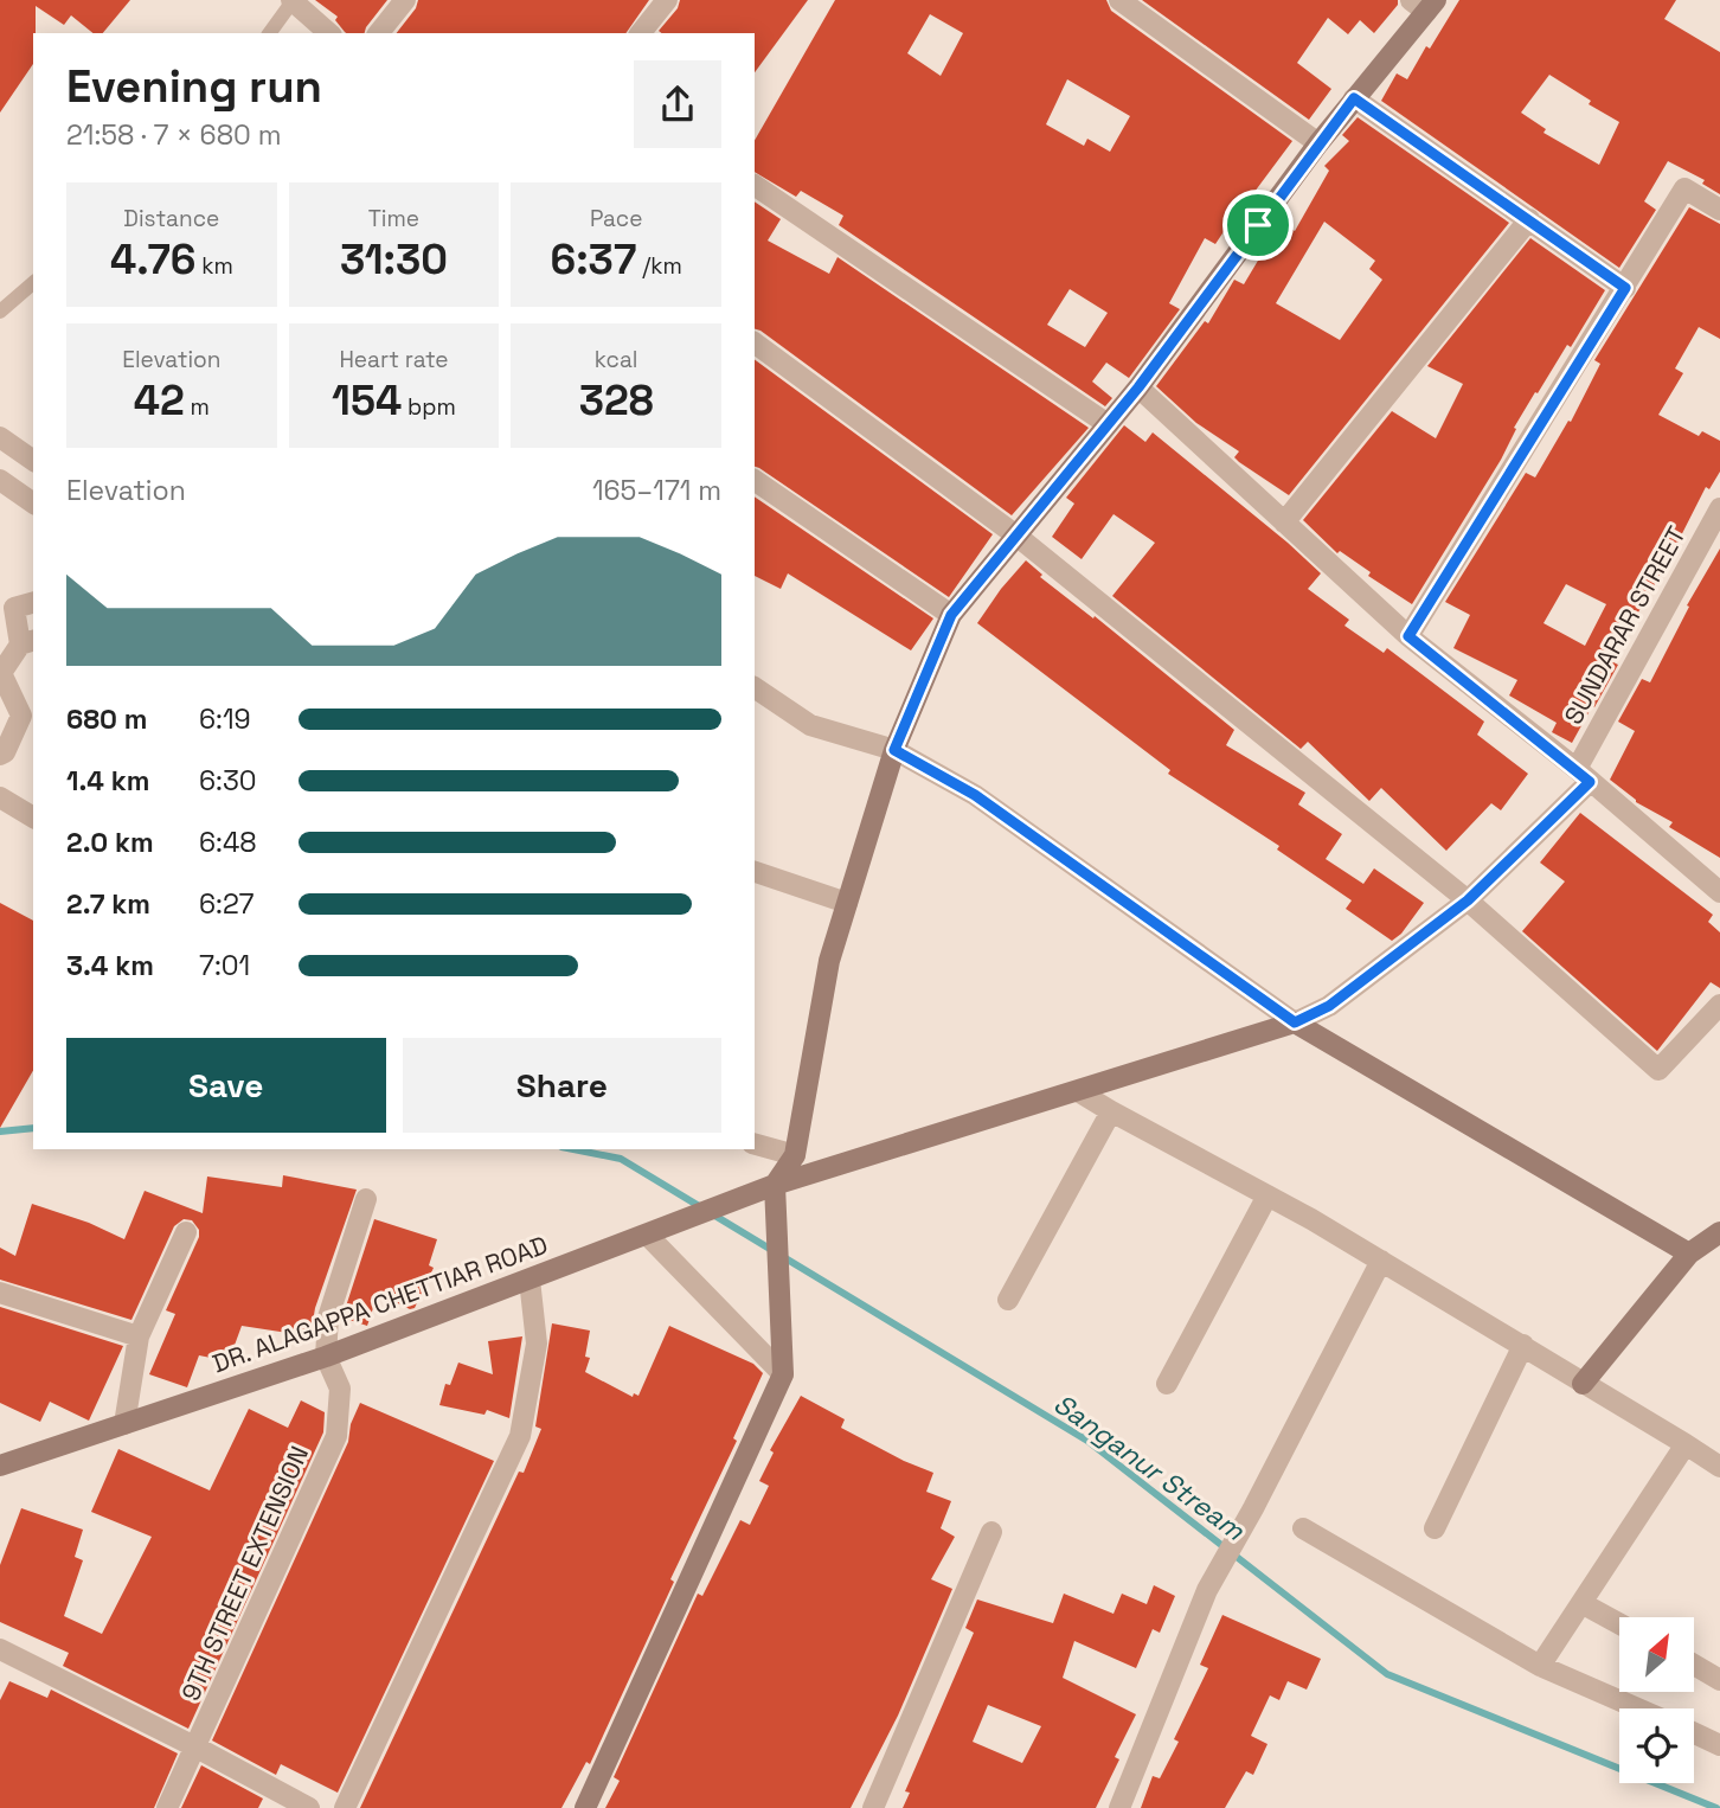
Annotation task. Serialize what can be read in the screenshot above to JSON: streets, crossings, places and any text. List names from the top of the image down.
{
  "streets": {
    "street": ["SUNDARAR STREET", "DR. ALAGAPPA CHETTIAR ROAD", "9TH STREET EXTENSION"]
  },
  "crossings": [
    ["SUNDARAR STREET", "DR. ALAGAPPA CHETTIAR ROAD"],
    ["DR. ALAGAPPA CHETTIAR ROAD", "9TH STREET EXTENSION"]
  ],
  "water": ["Sanganur Stream"],
  "north": "top right",
  "page": {
    "heading": ["Evening run", "21:58 · 7 × 680 m"],
    "stats": [
      ["Distance", "4.76 km"],
      ["Time", "31:30"],
      ["Pace", "6:37 /km"],
      ["Elevation", "42 m"],
      ["Heart rate", "154 bpm"],
      ["kcal", "328"]
    ],
    "chart": ["Elevation", "165–171 m"],
    "list": [
      {
        "name": "680 m",
        "note": "6:19"
      },
      {
        "name": "1.4 km",
        "note": "6:30"
      },
      {
        "name": "2.0 km",
        "note": "6:48"
      },
      {
        "name": "2.7 km",
        "note": "6:27"
      },
      {
        "name": "3.4 km",
        "note": "7:01"
      }
    ],
    "buttons": ["Save", "Share"]
  }
}
